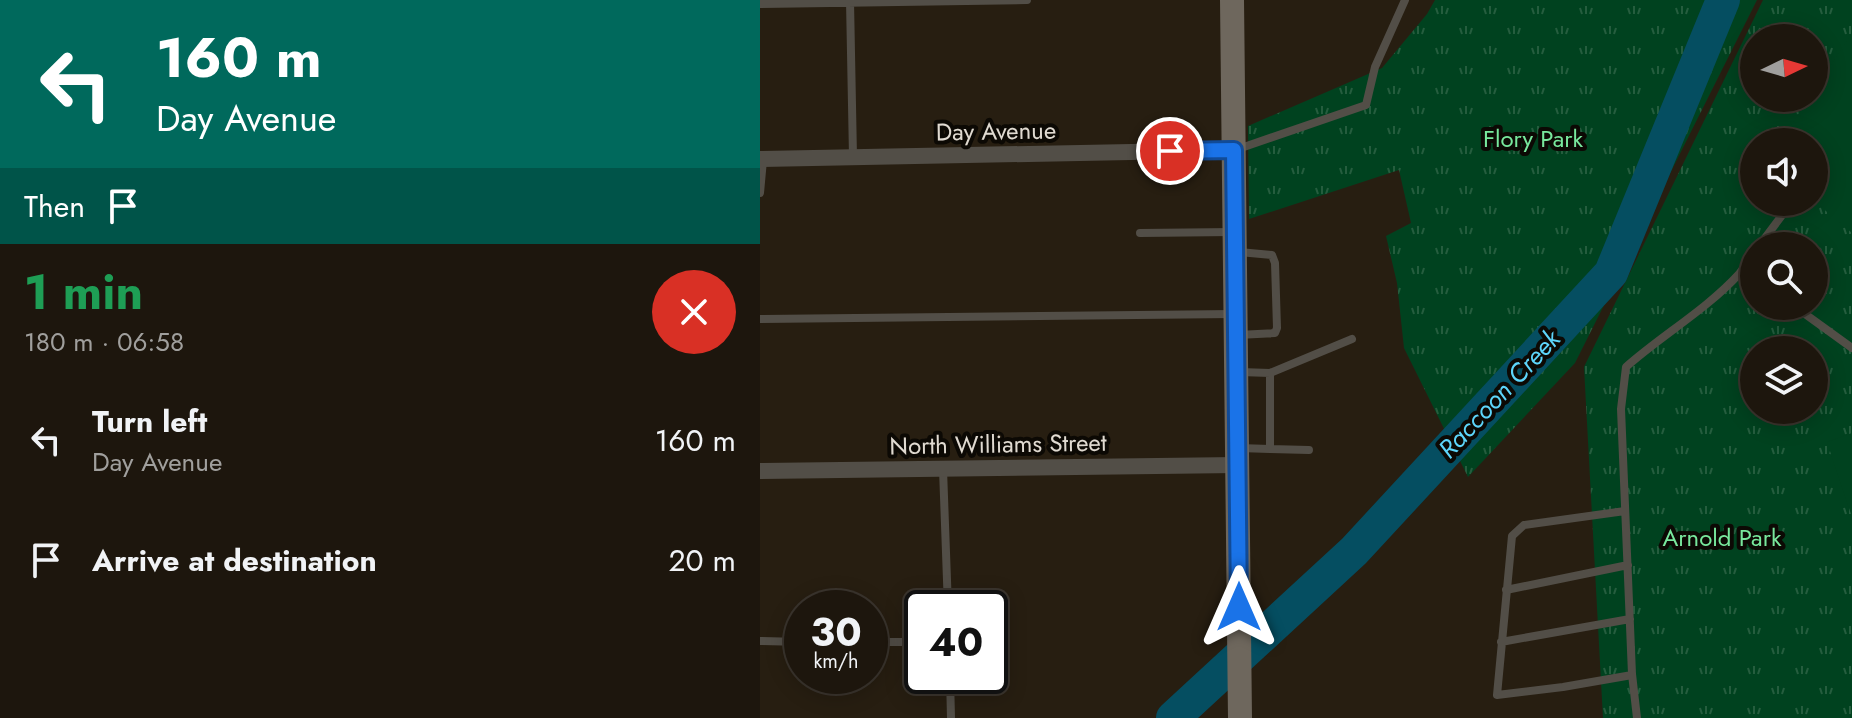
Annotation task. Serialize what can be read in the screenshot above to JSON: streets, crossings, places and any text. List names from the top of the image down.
{
  "streets": {
    "street": ["Day Avenue", "North Williams Street"]
  },
  "water": ["Raccoon Creek"],
  "parks": ["Flory Park", "Arnold Park"],
  "north": "right",
  "page": {
    "turn": ["160 m", "Day Avenue"],
    "then": "Then",
    "heading": ["1 min", "180 m · 06:58"],
    "list": [
      {
        "name": "Turn left",
        "note": "Day Avenue",
        "value": "160 m"
      },
      {
        "name": "Arrive at destination",
        "value": "20 m"
      }
    ],
    "speed": "30 km/h",
    "limit": "40"
  }
}
